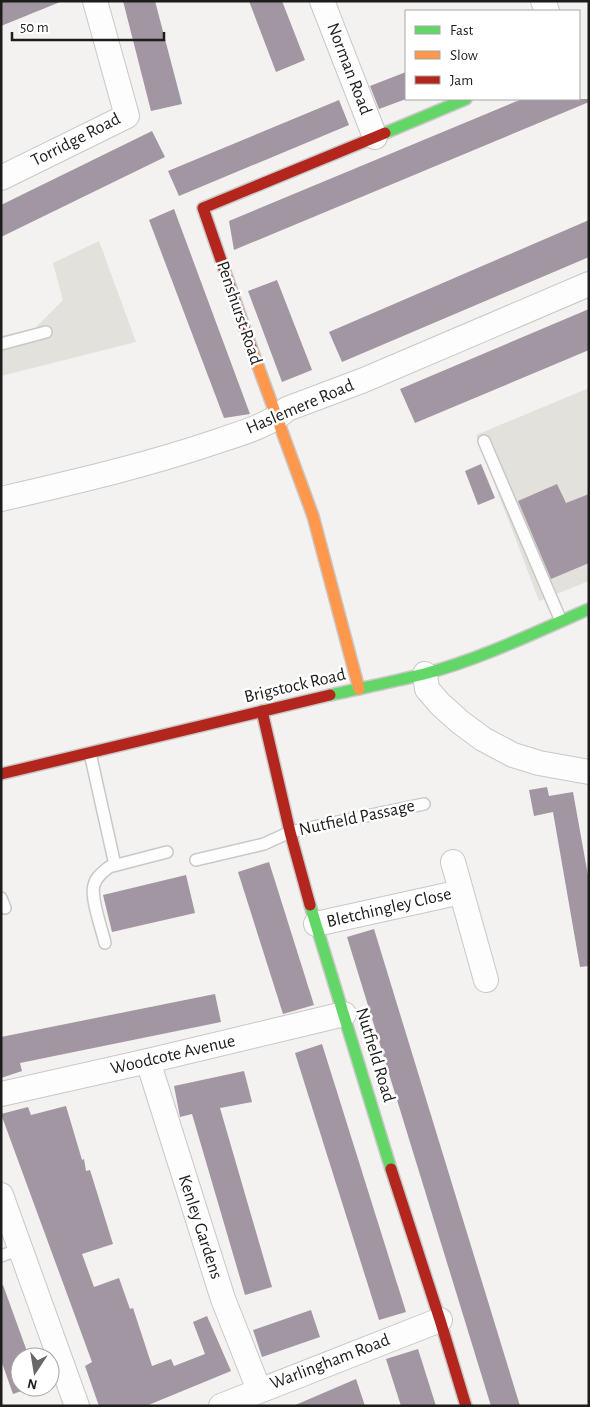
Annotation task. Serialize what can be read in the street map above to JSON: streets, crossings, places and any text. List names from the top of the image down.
{
  "streets": {
    "street": [
      "Norman Road",
      "Torridge Road",
      "Penshurst Road",
      "Haslemere Road",
      "Brigstock Road",
      "Bletchingley Close",
      "Woodcote Avenue",
      "Nutfield Road",
      "Kenley Gardens",
      "Warlingham Road"
    ],
    "lane": ["Nutfield Passage"]
  },
  "crossings": [
    ["Norman Road", "Penshurst Road"],
    ["Penshurst Road", "Haslemere Road"],
    ["Penshurst Road", "Brigstock Road"],
    ["Brigstock Road", "Nutfield Road"],
    ["Nutfield Passage", "Nutfield Road"],
    ["Bletchingley Close", "Nutfield Road"],
    ["Woodcote Avenue", "Nutfield Road"],
    ["Woodcote Avenue", "Kenley Gardens"],
    ["Nutfield Road", "Warlingham Road"],
    ["Kenley Gardens", "Warlingham Road"]
  ],
  "legend": ["Fast", "Slow", "Jam"],
  "scale_bar": "50 m",
  "north": "bottom"
}
